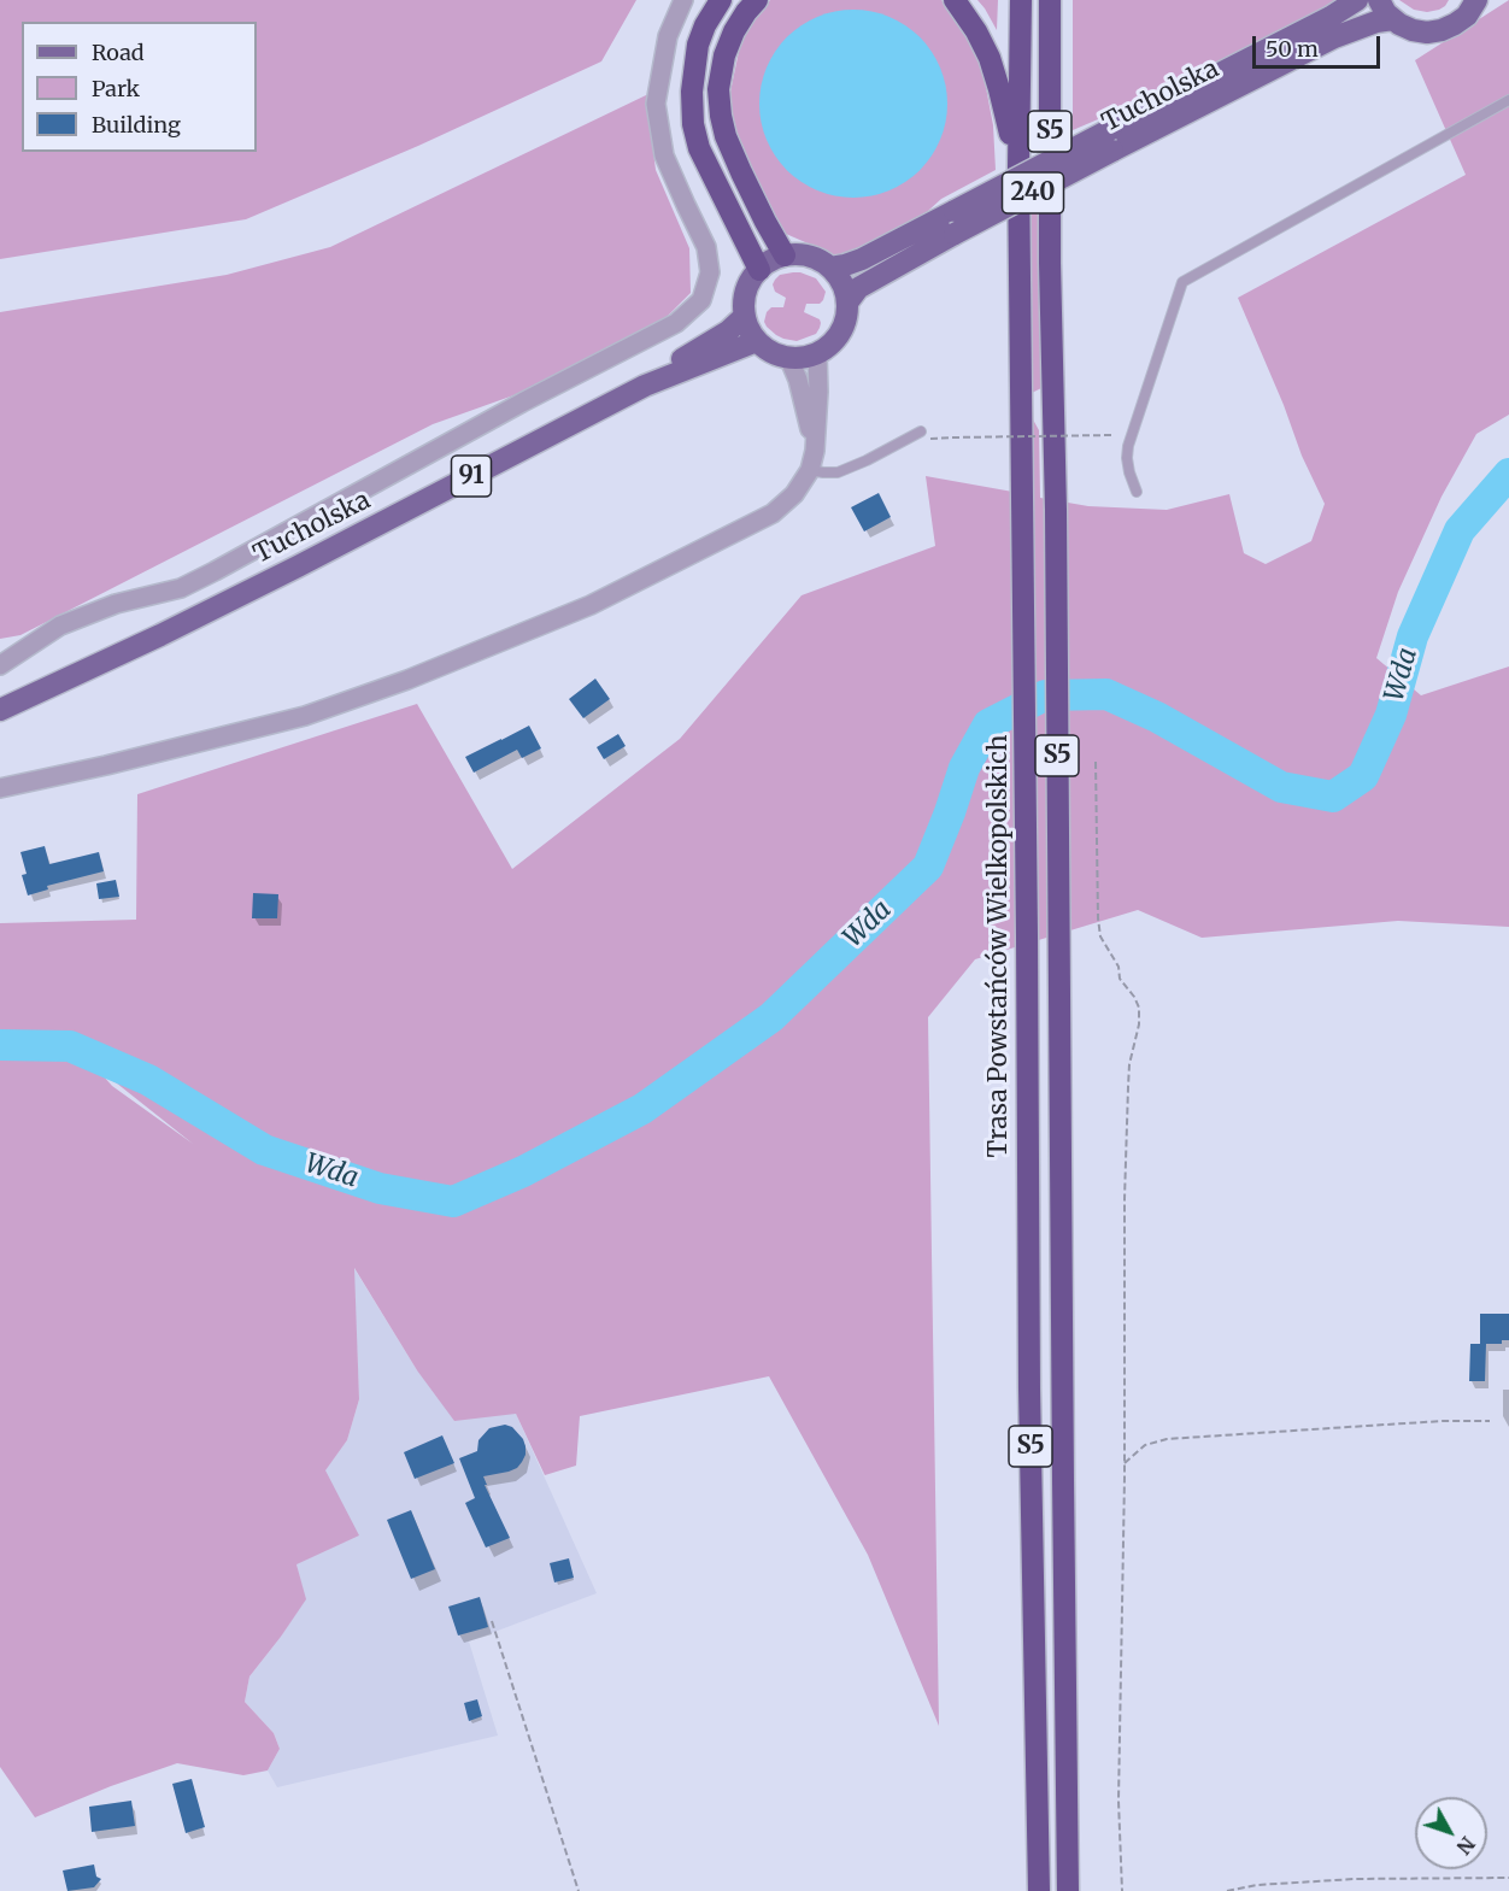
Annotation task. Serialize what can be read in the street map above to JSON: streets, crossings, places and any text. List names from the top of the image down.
{
  "streets": {
    "highway": ["S5", "Trasa Powstańców Wielkopolskich"],
    "main road": ["Tucholska", "240", "91"]
  },
  "water": ["Wda"],
  "legend": ["Road", "Park", "Building"],
  "scale_bar": "50 m",
  "north": "bottom right"
}
